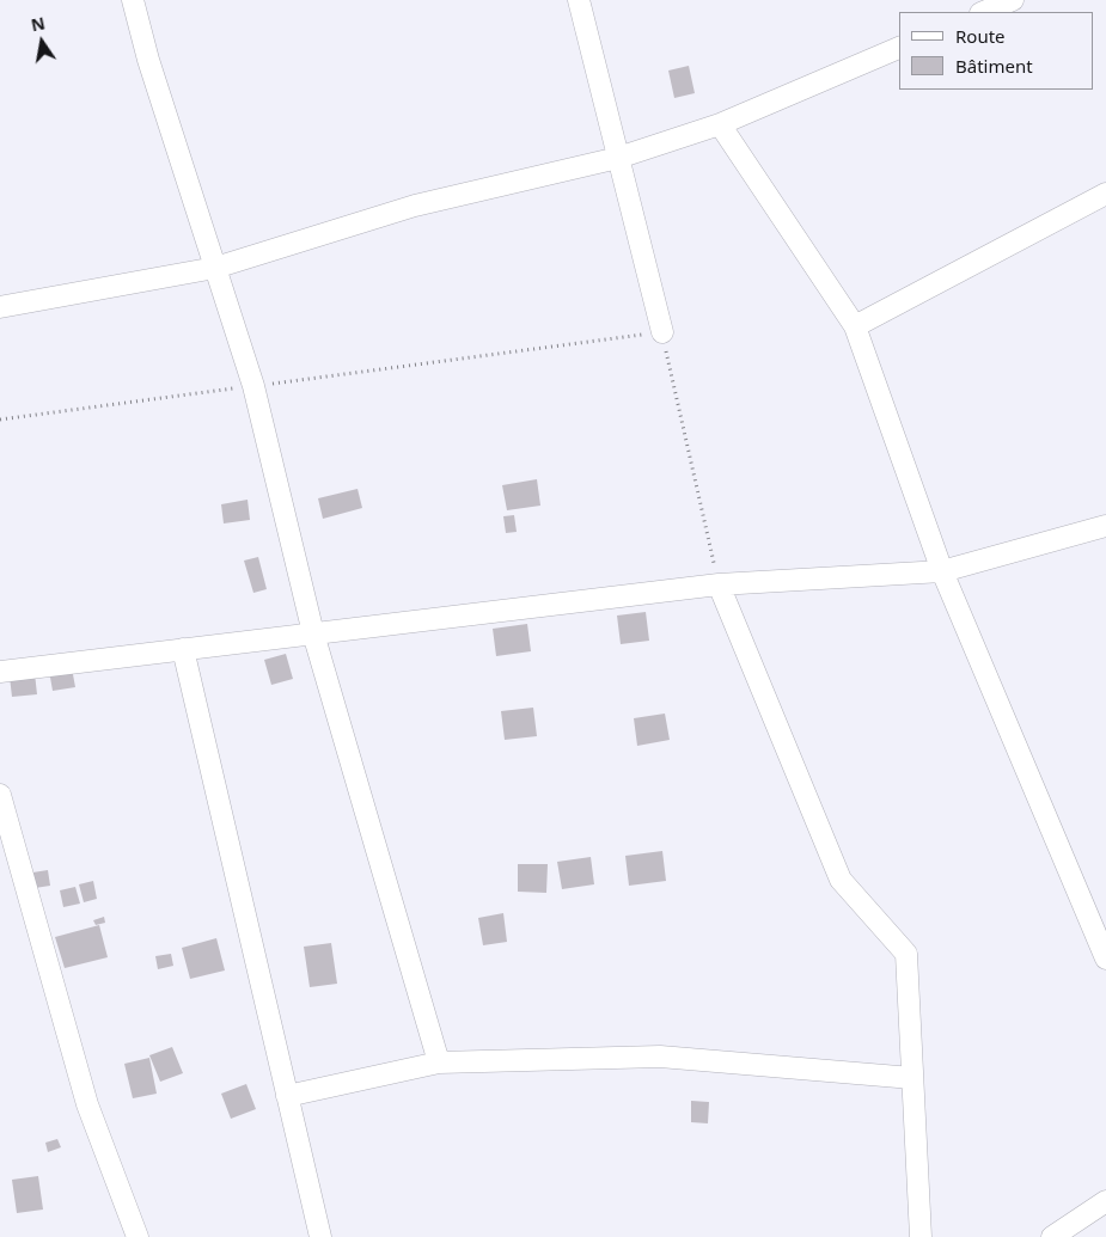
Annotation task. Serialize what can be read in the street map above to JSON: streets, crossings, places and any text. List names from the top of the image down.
{
  "legend": ["Route", "Bâtiment"],
  "north": "top"
}
